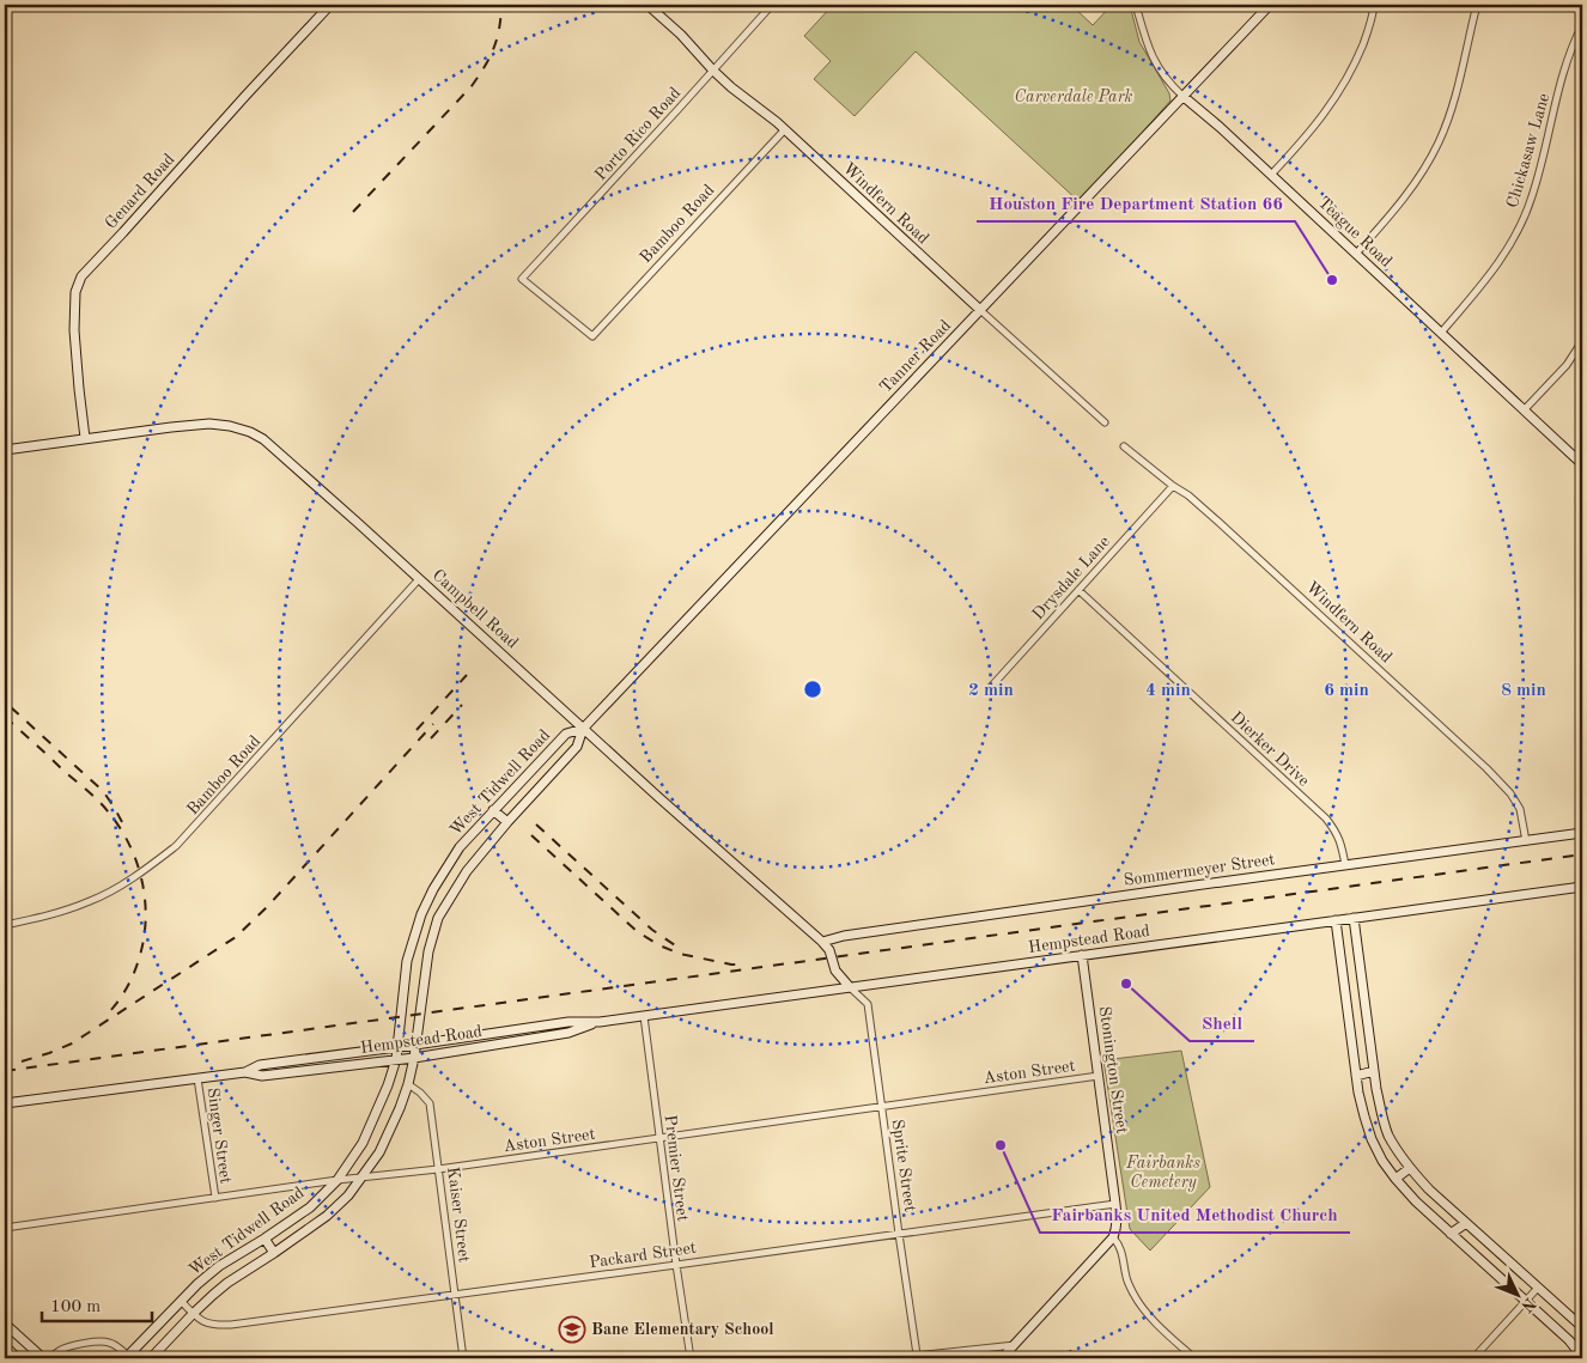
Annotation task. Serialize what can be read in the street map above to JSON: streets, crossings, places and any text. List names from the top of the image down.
{
  "streets": {
    "street": [
      "Porto Rico Road",
      "Chickasaw Lane",
      "Genard Road",
      "Windfern Road",
      "Bamboo Road",
      "Teague Road",
      "Tanner Road",
      "Drysdale Lane",
      "Campbell Road",
      "Dierker Drive",
      "West Tidwell Road",
      "Sommermeyer Street",
      "Hempstead Road",
      "Stonington Street",
      "Aston Street",
      "Singer Street",
      "Sprite Street",
      "Premier Street",
      "Kaiser Street",
      "Packard Street"
    ]
  },
  "crossings": [
    ["Porto Rico Road", "Windfern Road"],
    ["Porto Rico Road", "Bamboo Road"],
    ["Chickasaw Lane", "Teague Road"],
    ["Genard Road", "Campbell Road"],
    ["Windfern Road", "Bamboo Road"],
    ["Windfern Road", "Tanner Road"],
    ["Windfern Road", "Drysdale Lane"],
    ["Windfern Road", "Sommermeyer Street"],
    ["Bamboo Road", "Campbell Road"],
    ["Teague Road", "Tanner Road"],
    ["Tanner Road", "Campbell Road"],
    ["Tanner Road", "West Tidwell Road"],
    ["Drysdale Lane", "Dierker Drive"],
    ["Campbell Road", "West Tidwell Road"],
    ["Campbell Road", "Sommermeyer Street"],
    ["Campbell Road", "Hempstead Road"],
    ["Campbell Road", "Sprite Street"],
    ["Dierker Drive", "Sommermeyer Street"],
    ["West Tidwell Road", "Hempstead Road"],
    ["West Tidwell Road", "Aston Street"],
    ["West Tidwell Road", "Kaiser Street"],
    ["West Tidwell Road", "Packard Street"],
    ["Hempstead Road", "Stonington Street"],
    ["Hempstead Road", "Singer Street"],
    ["Hempstead Road", "Sprite Street"],
    ["Hempstead Road", "Premier Street"],
    ["Stonington Street", "Aston Street"],
    ["Stonington Street", "Packard Street"],
    ["Aston Street", "Singer Street"],
    ["Aston Street", "Sprite Street"],
    ["Aston Street", "Premier Street"],
    ["Aston Street", "Kaiser Street"],
    ["Sprite Street", "Packard Street"],
    ["Premier Street", "Packard Street"],
    ["Kaiser Street", "Packard Street"]
  ],
  "parks": ["Carverdale Park", "Fairbanks Cemetery"],
  "places": {
    "other": ["Houston Fire Department Station 66", "Shell", "Fairbanks United Methodist Church"],
    "school or university": ["Bane Elementary School"]
  },
  "scale_bar": "100 m",
  "north": "bottom right",
  "rings": [
    "2 min",
    "4 min",
    "6 min",
    "8 min"
  ]
}
